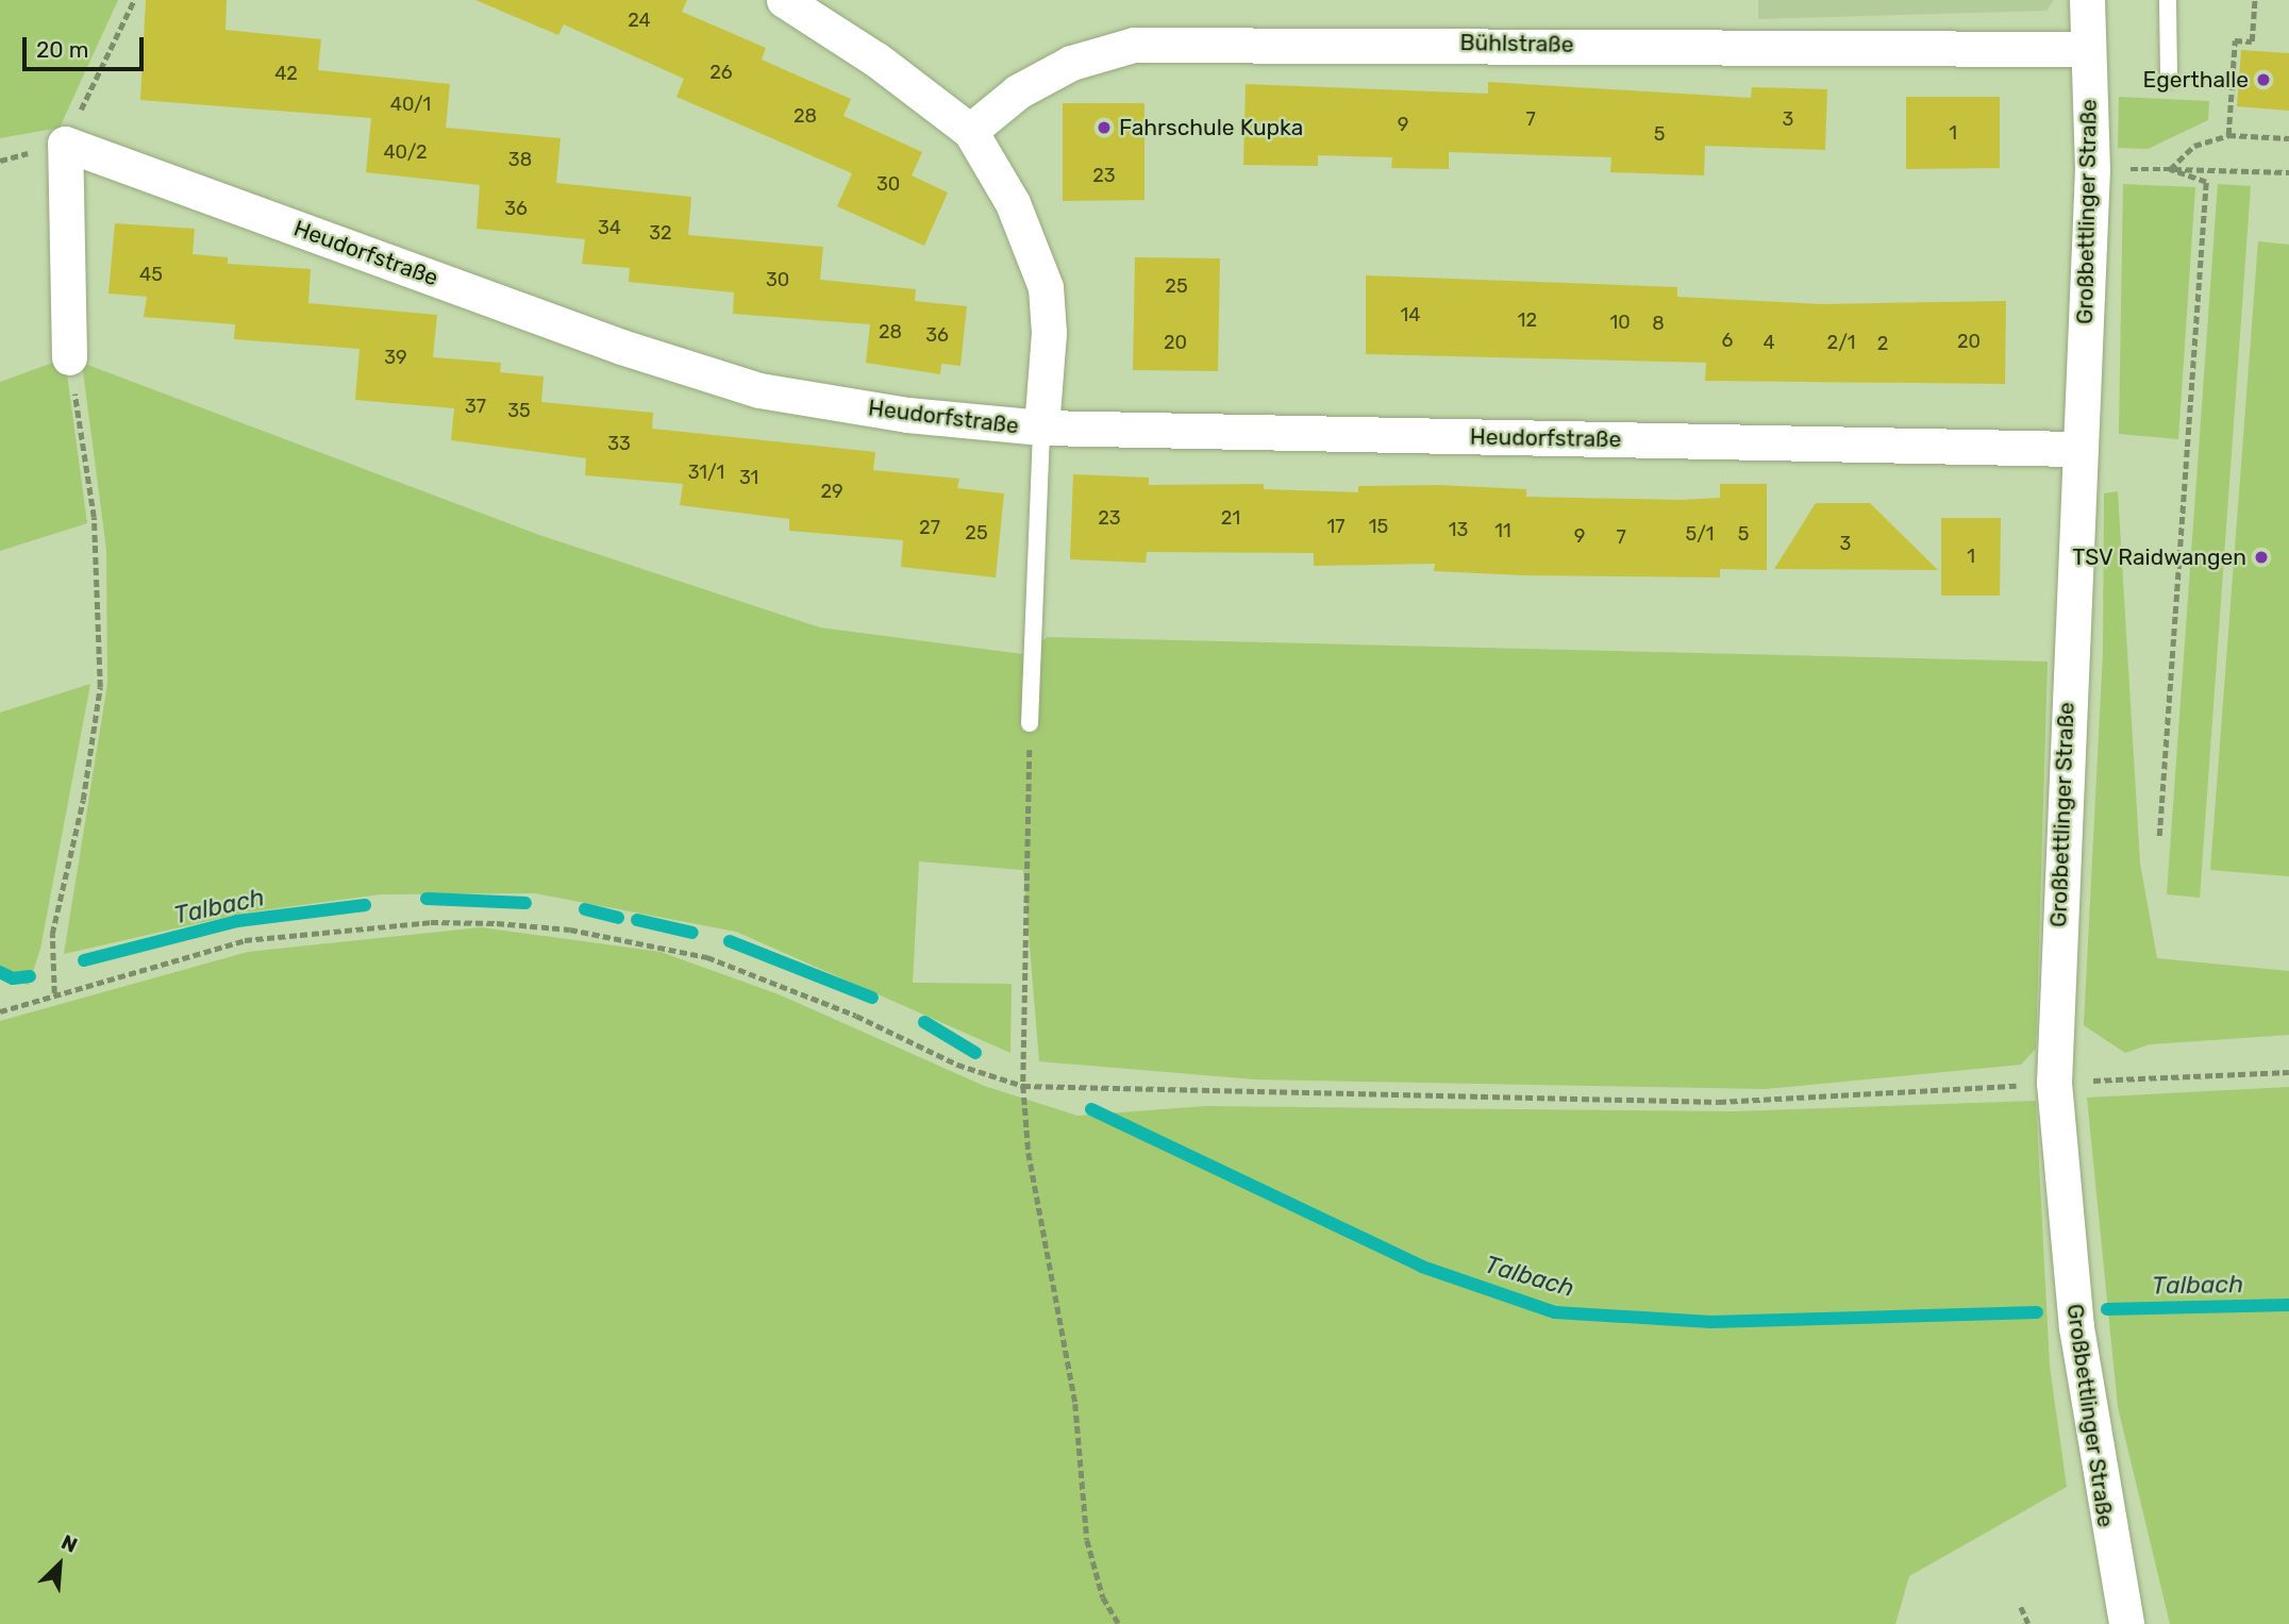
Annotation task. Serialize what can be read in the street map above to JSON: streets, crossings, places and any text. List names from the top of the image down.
{
  "streets": {
    "street": ["Bühlstraße", "Großbettlinger Straße", "Heudorfstraße"]
  },
  "crossings": [
    ["Bühlstraße", "Großbettlinger Straße"],
    ["Großbettlinger Straße", "Heudorfstraße"]
  ],
  "water": ["Talbach"],
  "places": ["Egerthalle", "Fahrschule Kupka", "TSV Raidwangen"],
  "house_numbers": [
    "24",
    "26",
    "42",
    "40/1",
    "28",
    "7",
    "3",
    "9",
    "1",
    "5",
    "40/2",
    "38",
    "23",
    "30",
    "36",
    "34",
    "32",
    "45",
    "30",
    "25",
    "14",
    "12",
    "10",
    "8",
    "28",
    "36",
    "6",
    "20",
    "20",
    "4",
    "2/1",
    "2",
    "39",
    "37",
    "35",
    "33",
    "31/1",
    "31",
    "29",
    "23",
    "21",
    "17",
    "15",
    "27",
    "13",
    "11",
    "25",
    "5/1",
    "5",
    "9",
    "7",
    "3",
    "1"
  ],
  "scale_bar": "20 m",
  "north": "top right"
}
